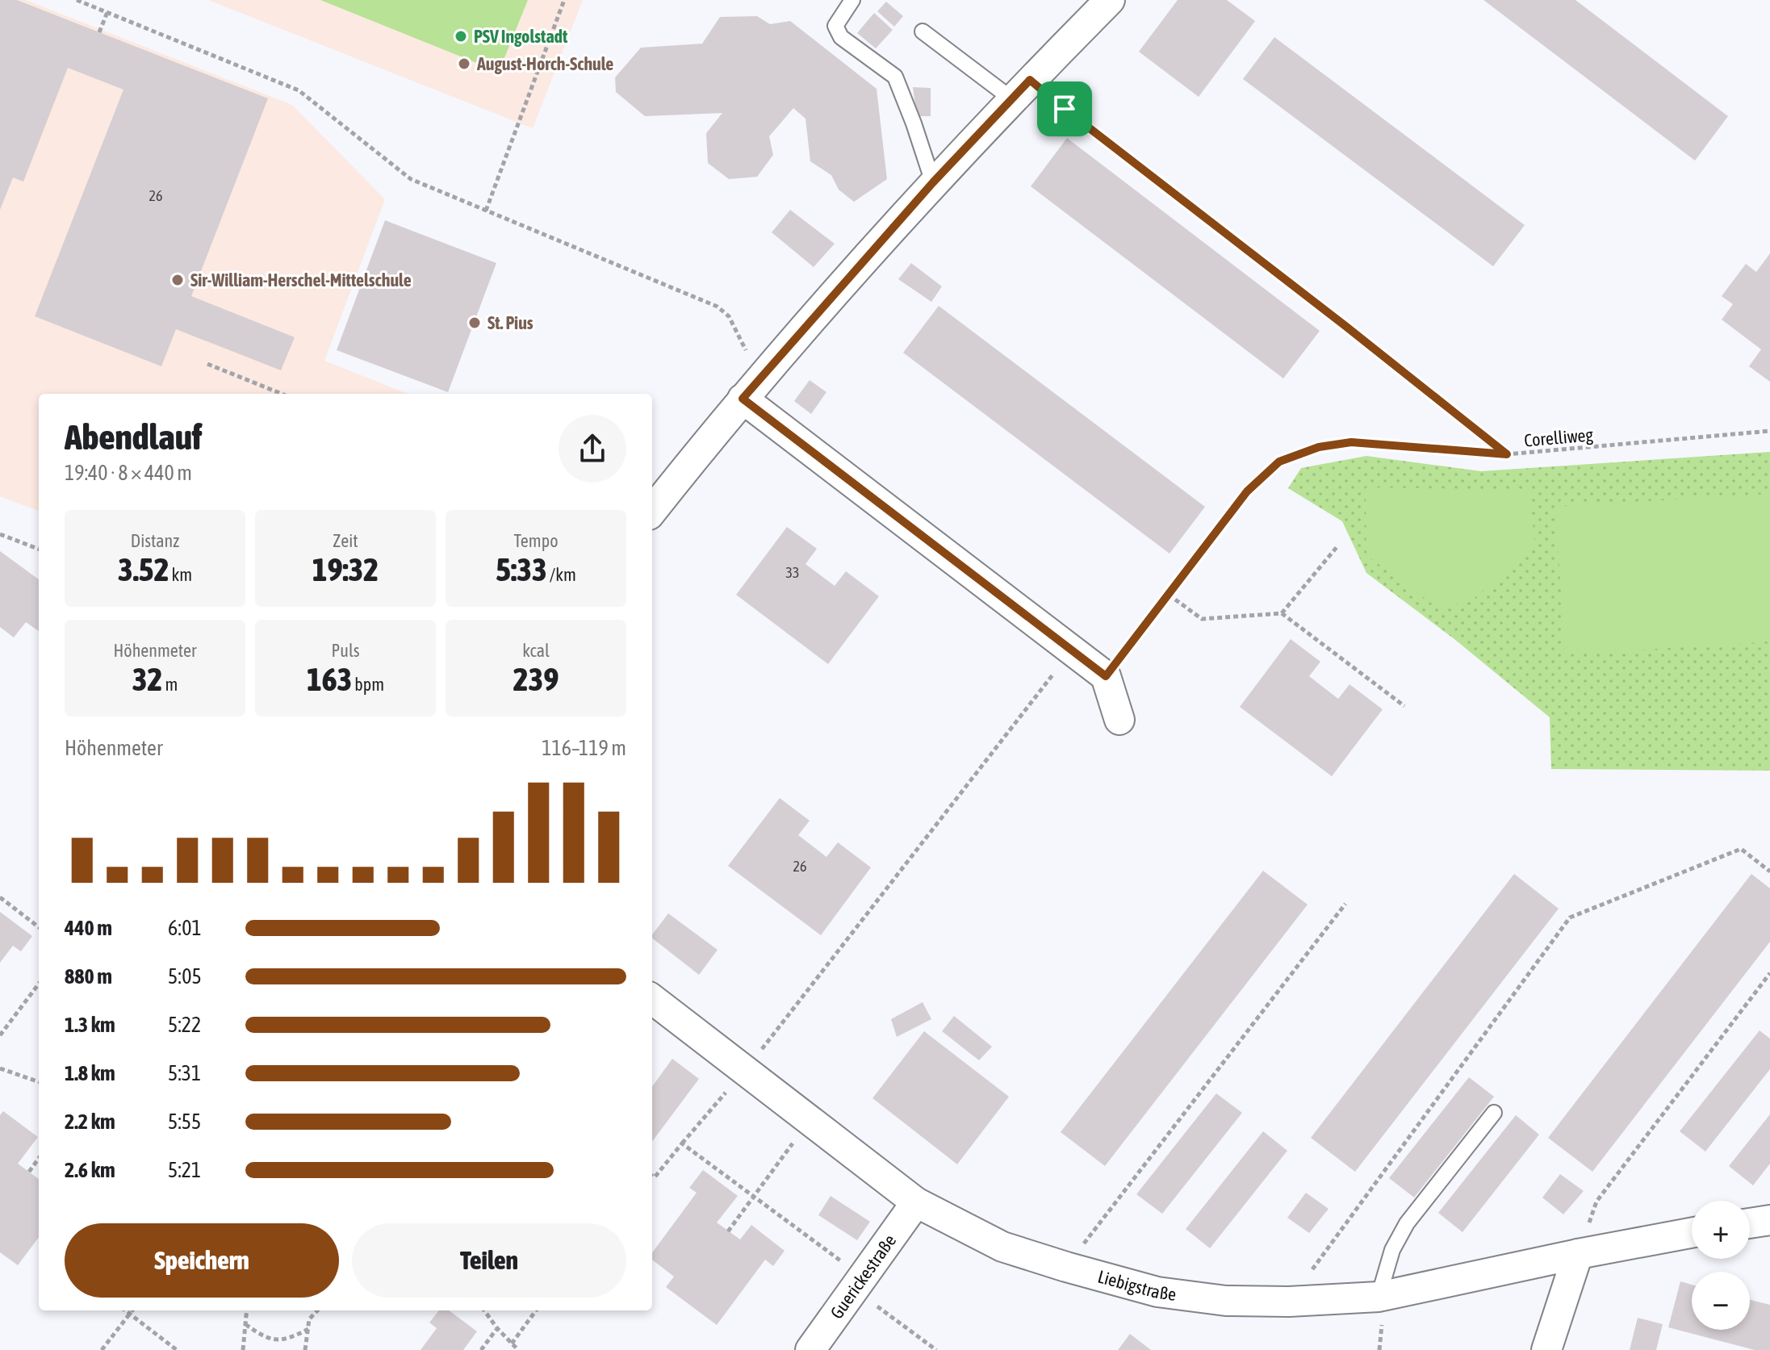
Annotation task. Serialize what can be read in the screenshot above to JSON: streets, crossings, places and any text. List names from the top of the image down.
{
  "streets": {
    "street": ["Guerickestraße", "Liebigstraße"],
    "path": ["Corelliweg"]
  },
  "crossings": [
    ["Guerickestraße", "Liebigstraße"]
  ],
  "places": [
    "PSV Ingolstadt",
    "August-Horch-Schule",
    "Sir-William-Herschel-Mittelschule",
    "St. Pius"
  ],
  "house_numbers": ["26", "33", "26"],
  "page": {
    "heading": ["Abendlauf", "19:40 · 8 × 440 m"],
    "stats": [
      ["Distanz", "3.52 km"],
      ["Zeit", "19:32"],
      ["Tempo", "5:33 /km"],
      ["Höhenmeter", "32 m"],
      ["Puls", "163 bpm"],
      ["kcal", "239"]
    ],
    "chart": ["Höhenmeter", "116–119 m"],
    "list": [
      {
        "name": "440 m",
        "note": "6:01"
      },
      {
        "name": "880 m",
        "note": "5:05"
      },
      {
        "name": "1.3 km",
        "note": "5:22"
      },
      {
        "name": "1.8 km",
        "note": "5:31"
      },
      {
        "name": "2.2 km",
        "note": "5:55"
      },
      {
        "name": "2.6 km",
        "note": "5:21"
      }
    ],
    "map_buttons": ["+", "−"],
    "buttons": ["Speichern", "Teilen"]
  }
}
